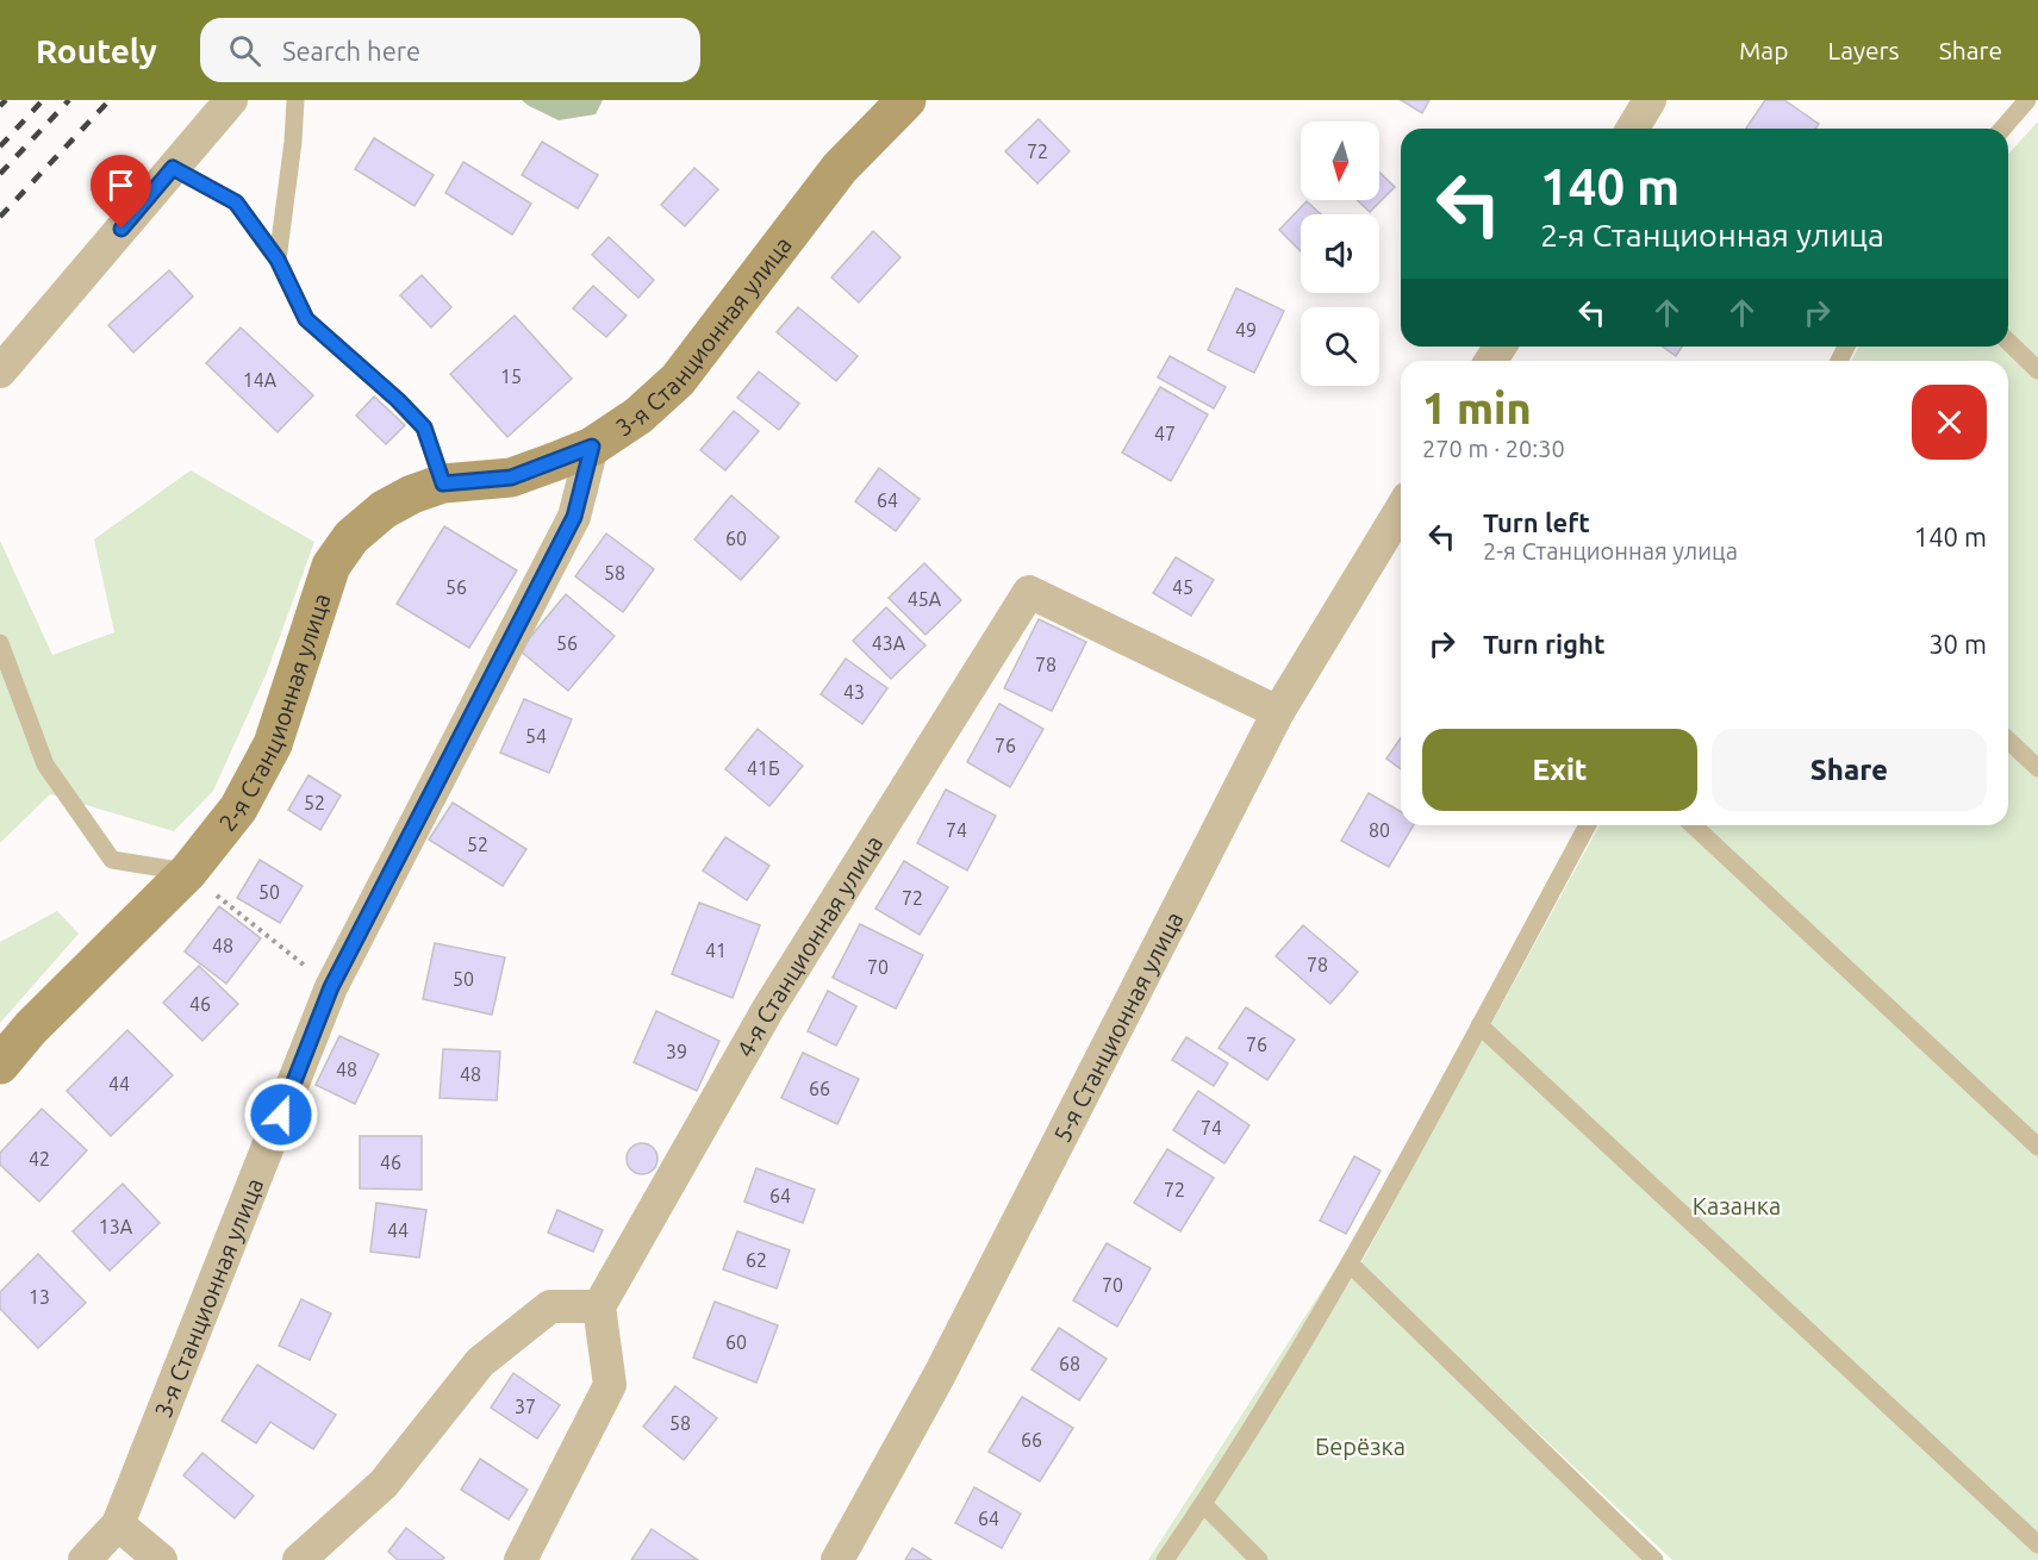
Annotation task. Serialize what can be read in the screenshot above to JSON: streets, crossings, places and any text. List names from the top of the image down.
{
  "streets": {
    "street": [
      "3-я Станционная улица",
      "2-я Станционная улица",
      "4-я Станционная улица",
      "5-я Станционная улица"
    ]
  },
  "crossings": [
    ["3-я Станционная улица", "2-я Станционная улица"],
    ["4-я Станционная улица", "5-я Станционная улица"]
  ],
  "parks": ["Казанка", "Берёзка"],
  "house_numbers": [
    "72",
    "49",
    "15",
    "14А",
    "47",
    "64",
    "60",
    "58",
    "56",
    "45",
    "45А",
    "56",
    "43А",
    "78",
    "43",
    "54",
    "76",
    "41Б",
    "52",
    "74",
    "80",
    "52",
    "50",
    "72",
    "48",
    "41",
    "78",
    "70",
    "50",
    "46",
    "76",
    "39",
    "48",
    "48",
    "44",
    "66",
    "74",
    "42",
    "46",
    "72",
    "64",
    "13А",
    "44",
    "62",
    "70",
    "13",
    "60",
    "68",
    "37",
    "58",
    "66",
    "64"
  ],
  "north": "bottom",
  "page": {
    "header": "Routely",
    "search": "Search here",
    "nav": ["Map", "Layers", "Share"],
    "turn": ["140 m", "2-я Станционная улица"],
    "heading": ["1 min", "270 m · 20:30"],
    "list": [
      {
        "name": "Turn left",
        "note": "2-я Станционная улица",
        "value": "140 m"
      },
      {
        "name": "Turn right",
        "value": "30 m"
      }
    ],
    "buttons": ["Exit", "Share"]
  }
}
